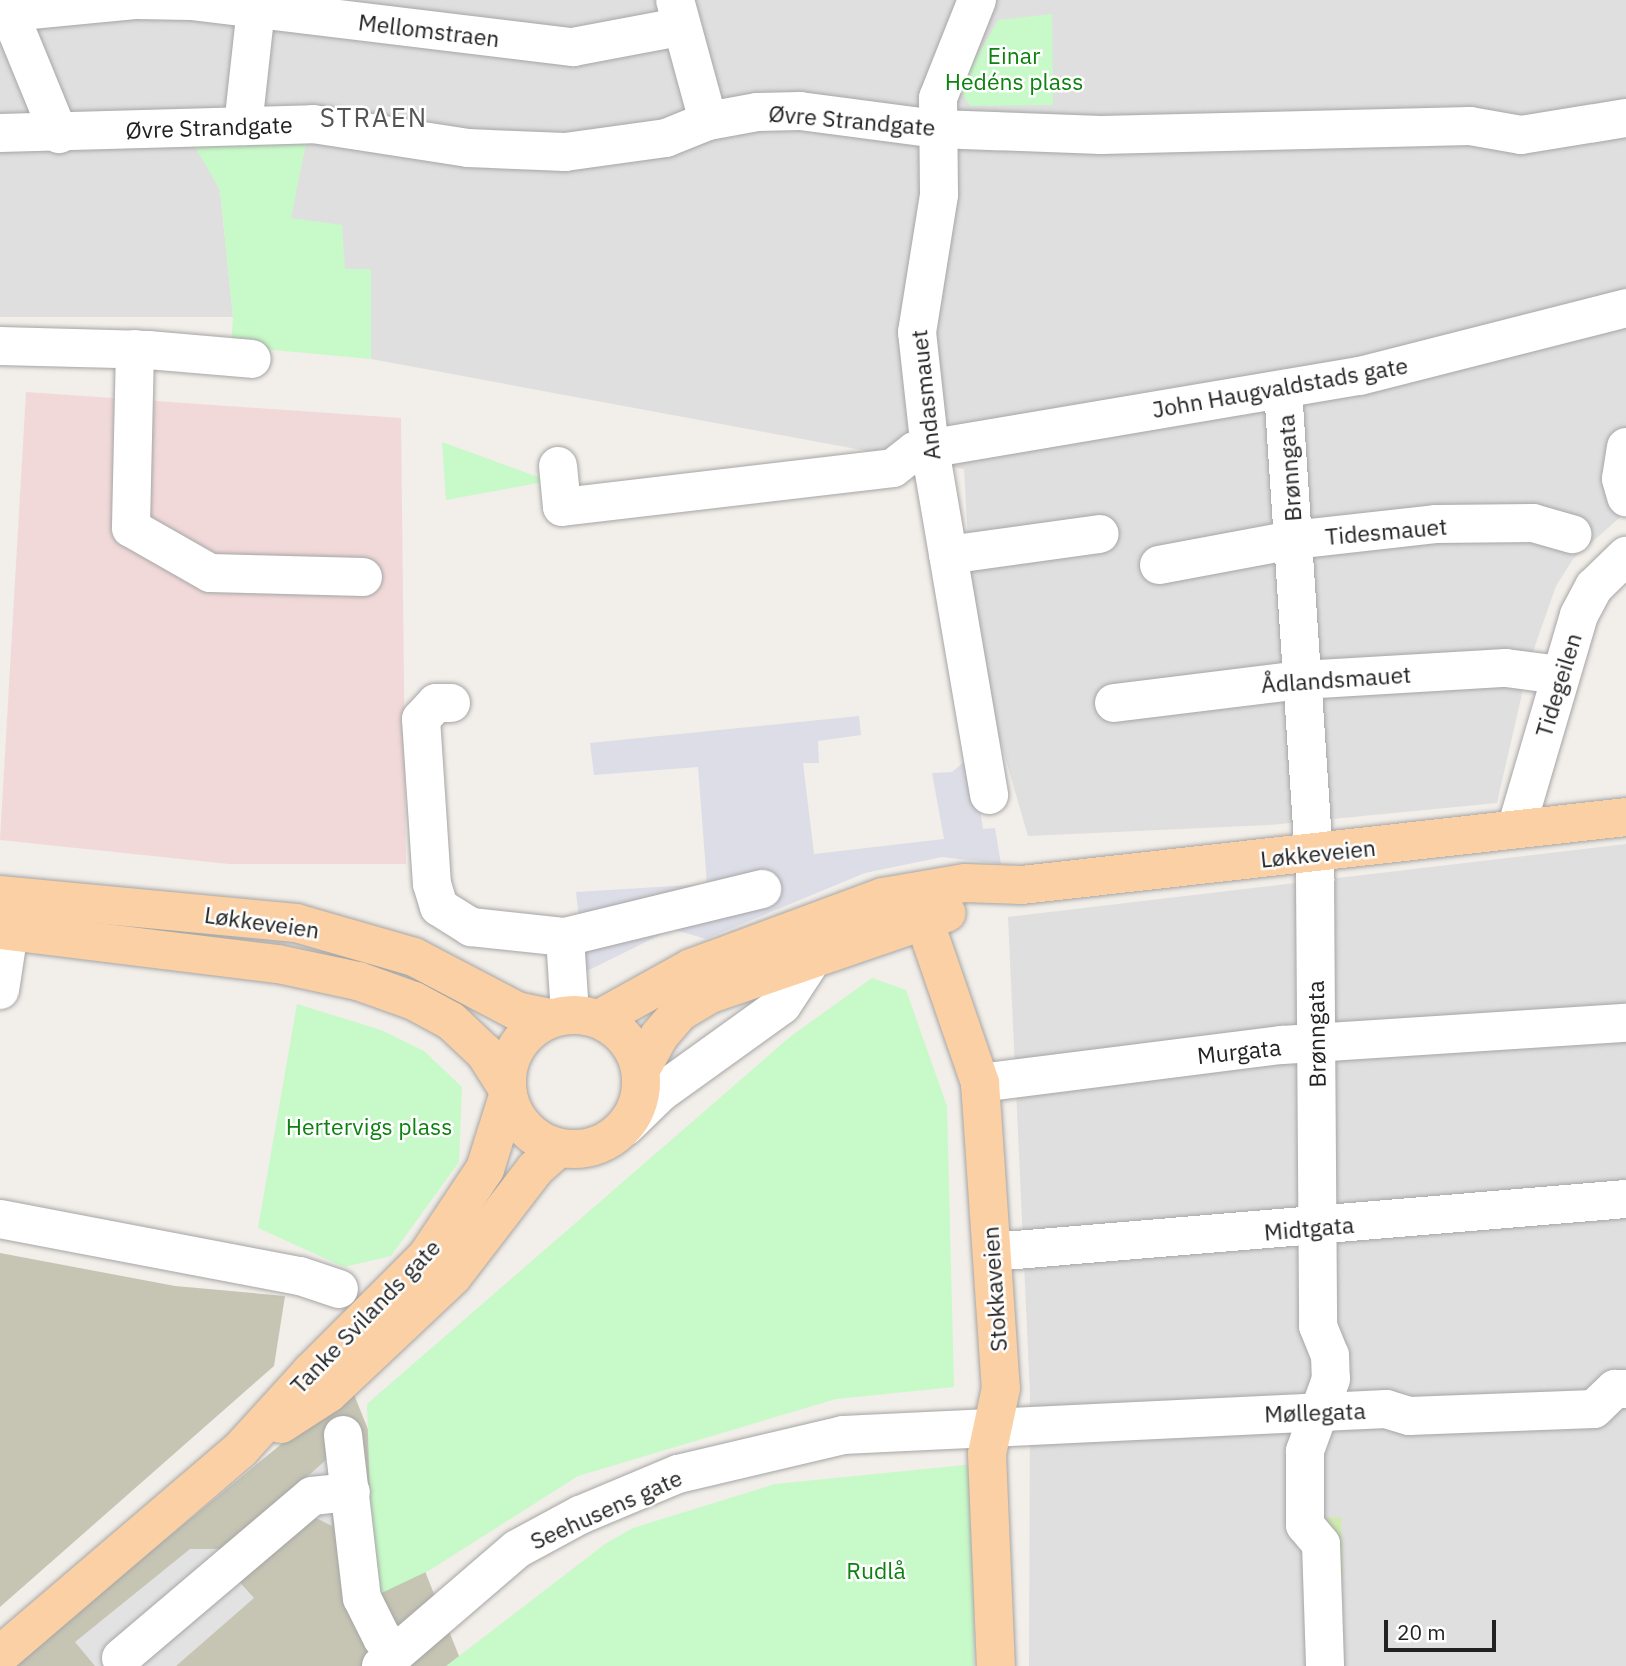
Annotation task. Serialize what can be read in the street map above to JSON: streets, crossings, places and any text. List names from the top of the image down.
{
  "streets": {
    "main road": ["Løkkeveien", "Stokkaveien", "Tanke Svilands gate"],
    "street": [
      "Mellomstraen",
      "Øvre Strandgate",
      "John Haugvaldstads gate",
      "Andasmauet",
      "Brønngata",
      "Tidesmauet",
      "Ådlandsmauet",
      "Tidegeilen",
      "Murgata",
      "Midtgata",
      "Møllegata",
      "Seehusens gate"
    ]
  },
  "crossings": [
    ["Øvre Strandgate", "Andasmauet"],
    ["John Haugvaldstads gate", "Andasmauet"],
    ["John Haugvaldstads gate", "Brønngata"],
    ["Brønngata", "Tidesmauet"],
    ["Brønngata", "Ådlandsmauet"],
    ["Brønngata", "Løkkeveien"],
    ["Brønngata", "Murgata"],
    ["Brønngata", "Midtgata"],
    ["Brønngata", "Møllegata"],
    ["Ådlandsmauet", "Tidegeilen"],
    ["Tidegeilen", "Løkkeveien"],
    ["Løkkeveien", "Stokkaveien"],
    ["Løkkeveien", "Tanke Svilands gate"],
    ["Murgata", "Stokkaveien"],
    ["Midtgata", "Stokkaveien"],
    ["Stokkaveien", "Møllegata"],
    ["Stokkaveien", "Seehusens gate"],
    ["Møllegata", "Seehusens gate"]
  ],
  "districts": ["STRAEN"],
  "parks": ["Einar Hedéns plass", "Hertervigs plass", "Rudlå"],
  "scale_bar": "20 m"
}
